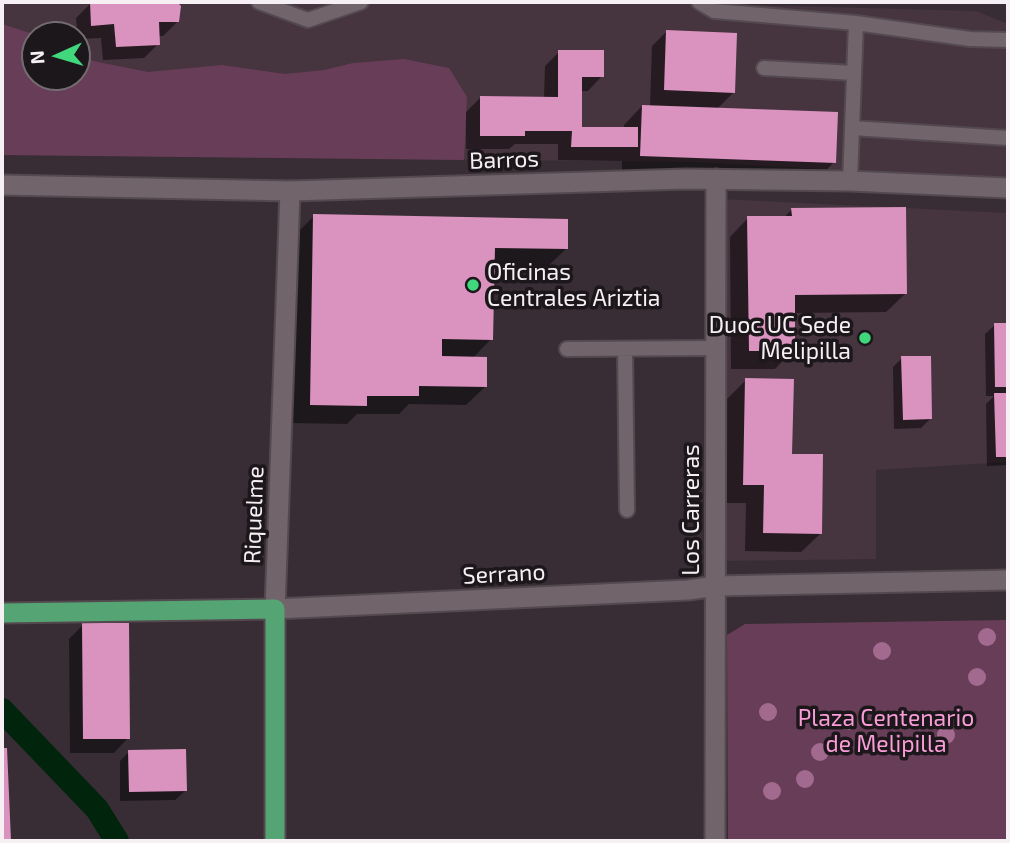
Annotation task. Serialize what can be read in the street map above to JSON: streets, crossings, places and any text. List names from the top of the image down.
{
  "streets": {
    "main road": ["Riquelme", "Serrano"],
    "street": ["Barros", "Los Carreras"]
  },
  "crossings": [
    ["Barros", "Los Carreras"],
    ["Barros", "Riquelme"],
    ["Los Carreras", "Serrano"],
    ["Riquelme", "Serrano"]
  ],
  "parks": ["Plaza Centenario de Melipilla"],
  "places": ["Oficinas Centrales Ariztia", "Duoc UC Sede Melipilla"],
  "north": "left"
}
